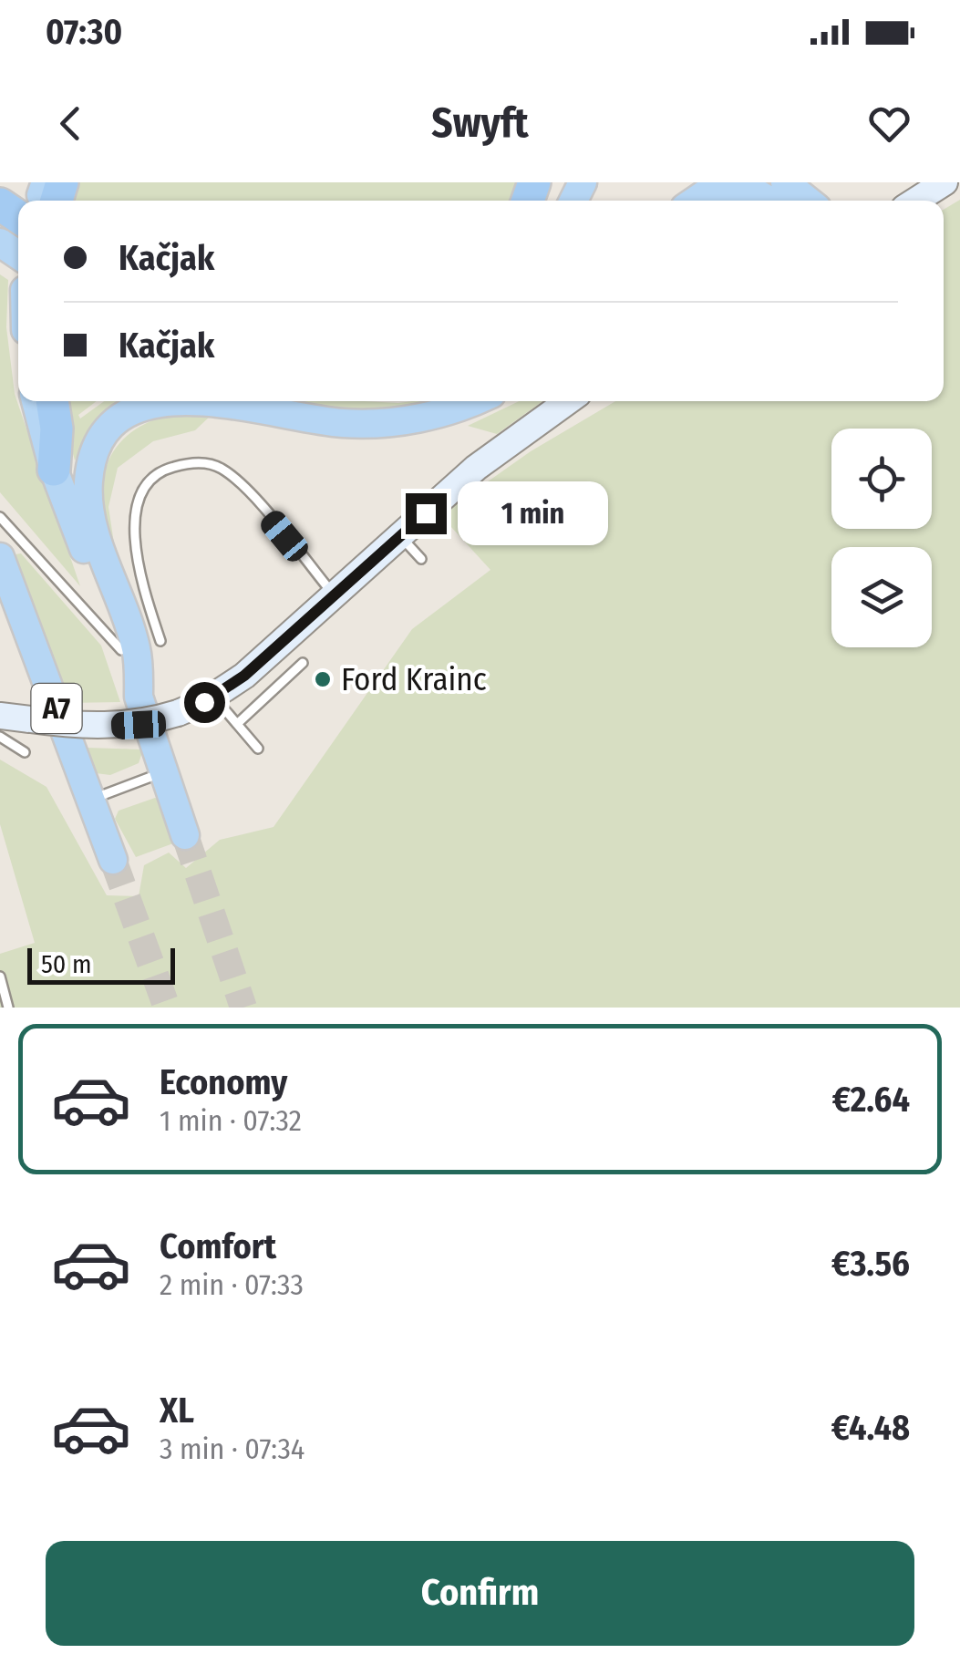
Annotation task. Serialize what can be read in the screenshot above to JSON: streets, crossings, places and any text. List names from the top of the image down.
{
  "streets": {
    "highway": ["A7"]
  },
  "places": ["Ford Krainc"],
  "scale_bar": "50 m",
  "page": {
    "status": "07:30",
    "header": "Swyft",
    "banner": ["Kačjak", "Kačjak"],
    "bubble": "1 min",
    "scale": "50 m",
    "list": [
      {
        "name": "Economy",
        "note": "1 min · 07:32",
        "value": "€2.64"
      },
      {
        "name": "Comfort",
        "note": "2 min · 07:33",
        "value": "€3.56"
      },
      {
        "name": "XL",
        "note": "3 min · 07:34",
        "value": "€4.48"
      }
    ],
    "buttons": "Confirm"
  }
}
